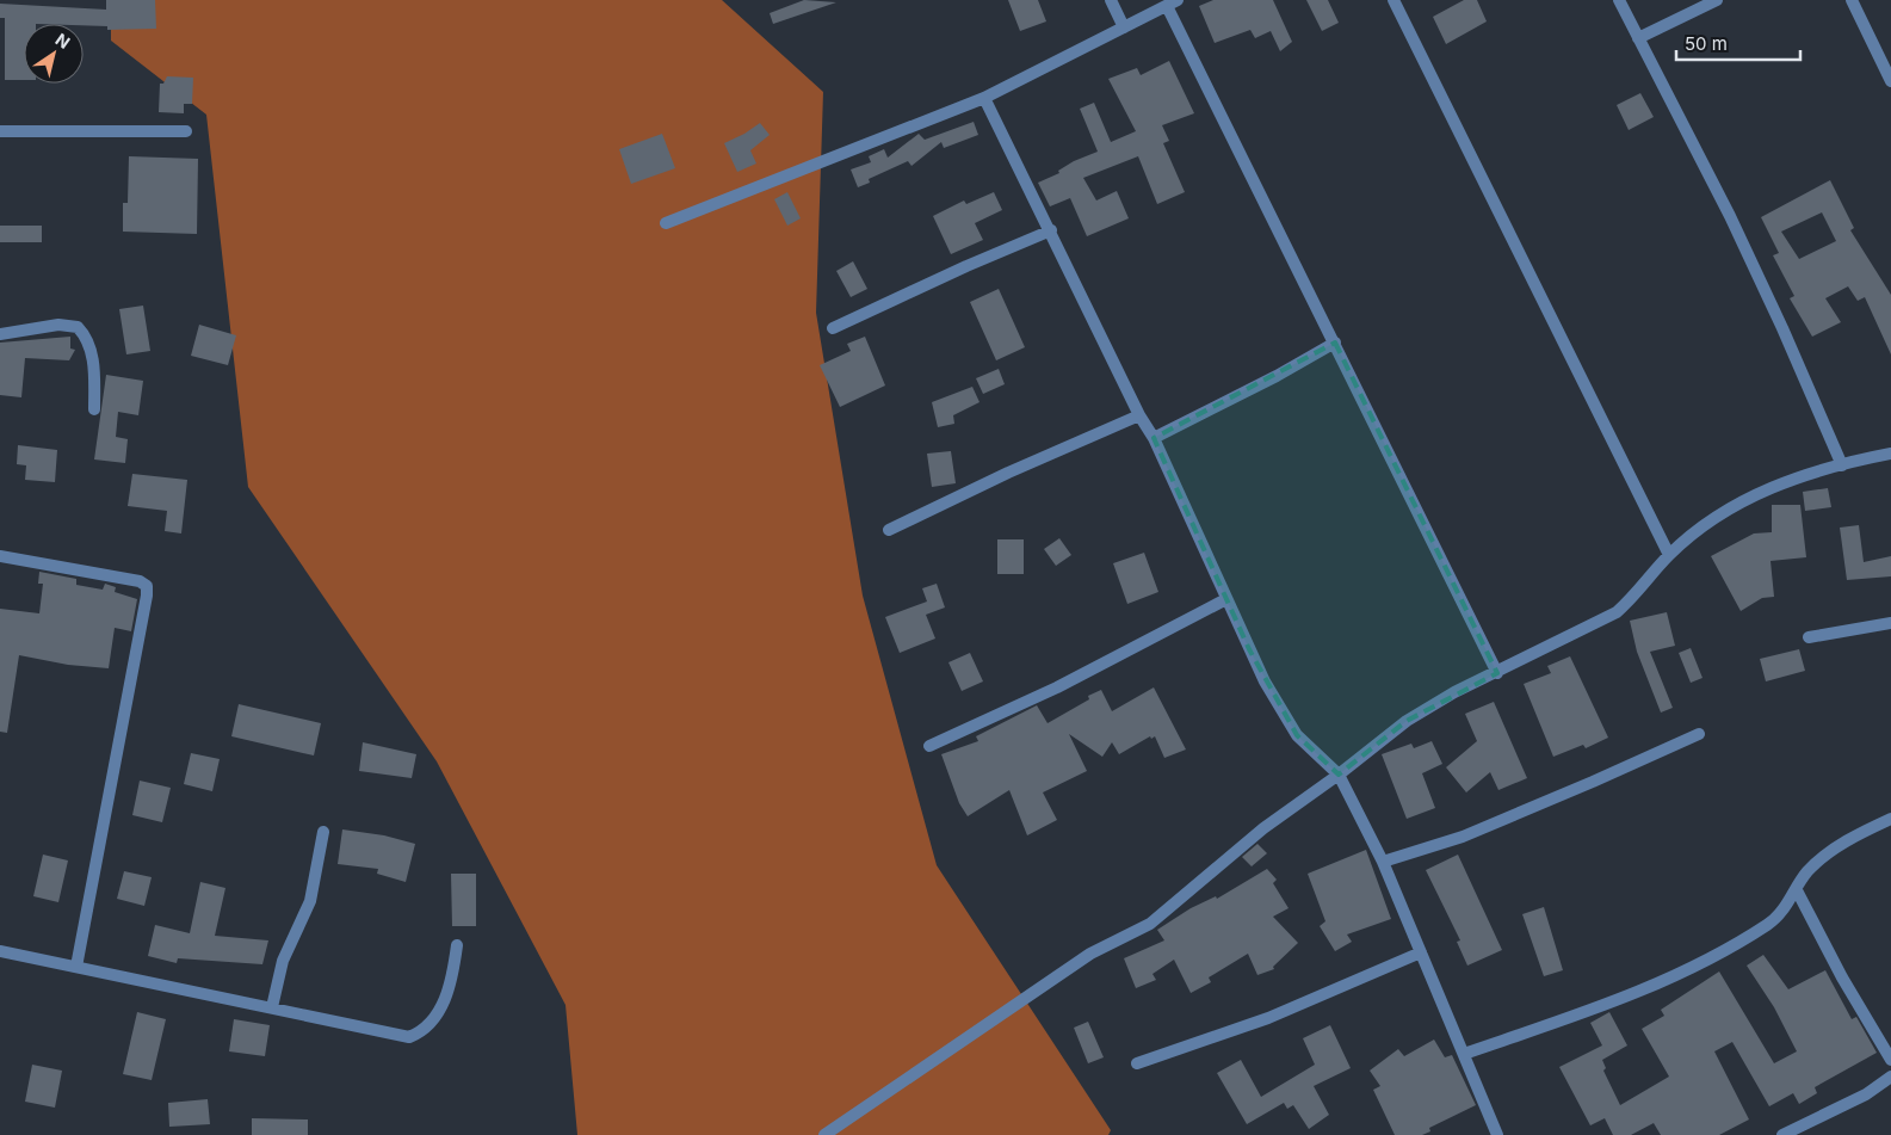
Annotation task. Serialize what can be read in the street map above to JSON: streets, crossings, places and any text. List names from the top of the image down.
{
  "scale_bar": "50 m",
  "north": "top right"
}
